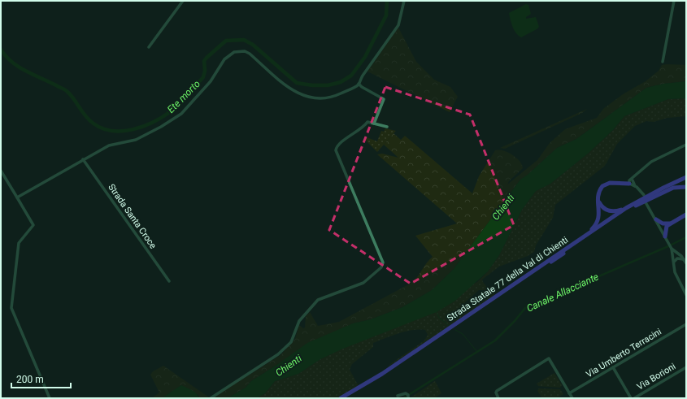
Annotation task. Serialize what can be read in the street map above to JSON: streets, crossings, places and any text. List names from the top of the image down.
{
  "streets": {
    "highway": ["Strada Statale 77 della Val di Chienti"],
    "street": ["Strada Santa Croce", "Via Umberto Terracini", "Via Borioni"]
  },
  "water": ["Ete morto", "Chienti", "Canale Allacciante"],
  "scale_bar": "200 m"
}
